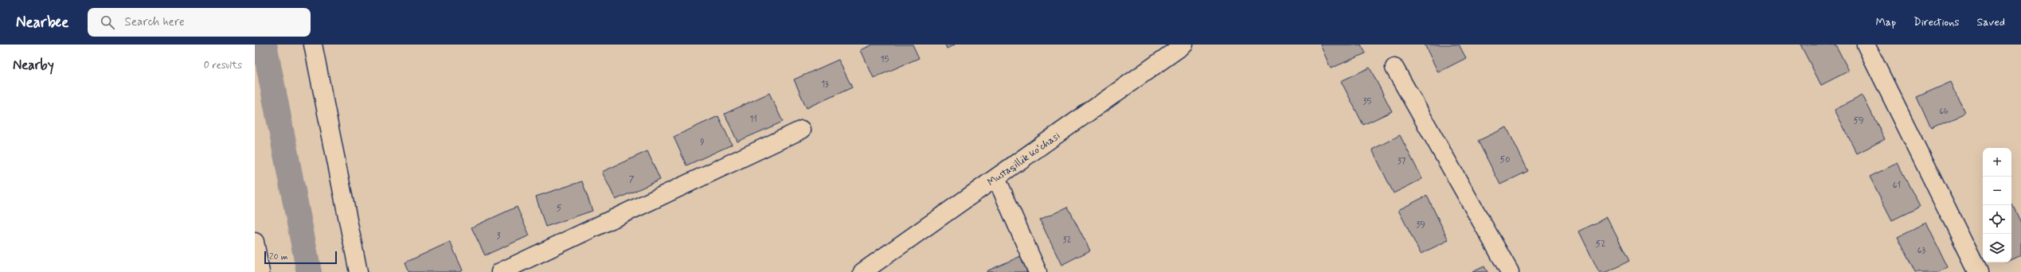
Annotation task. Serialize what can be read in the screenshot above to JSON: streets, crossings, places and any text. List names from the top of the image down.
{
  "streets": {
    "street": ["Mustaqillik ko'chasi"]
  },
  "house_numbers": [
    "15",
    "13",
    "35",
    "66",
    "11",
    "59",
    "9",
    "50",
    "37",
    "7",
    "61",
    "5",
    "39",
    "3",
    "32",
    "52",
    "63"
  ],
  "scale_bar": "20 m",
  "page": {
    "header": "Nearbee",
    "search": "Search here",
    "nav": ["Map", "Directions", "Saved"],
    "heading": ["Nearby", "0 results"],
    "map_buttons": ["+", "−"],
    "scale": "20 m"
  }
}
